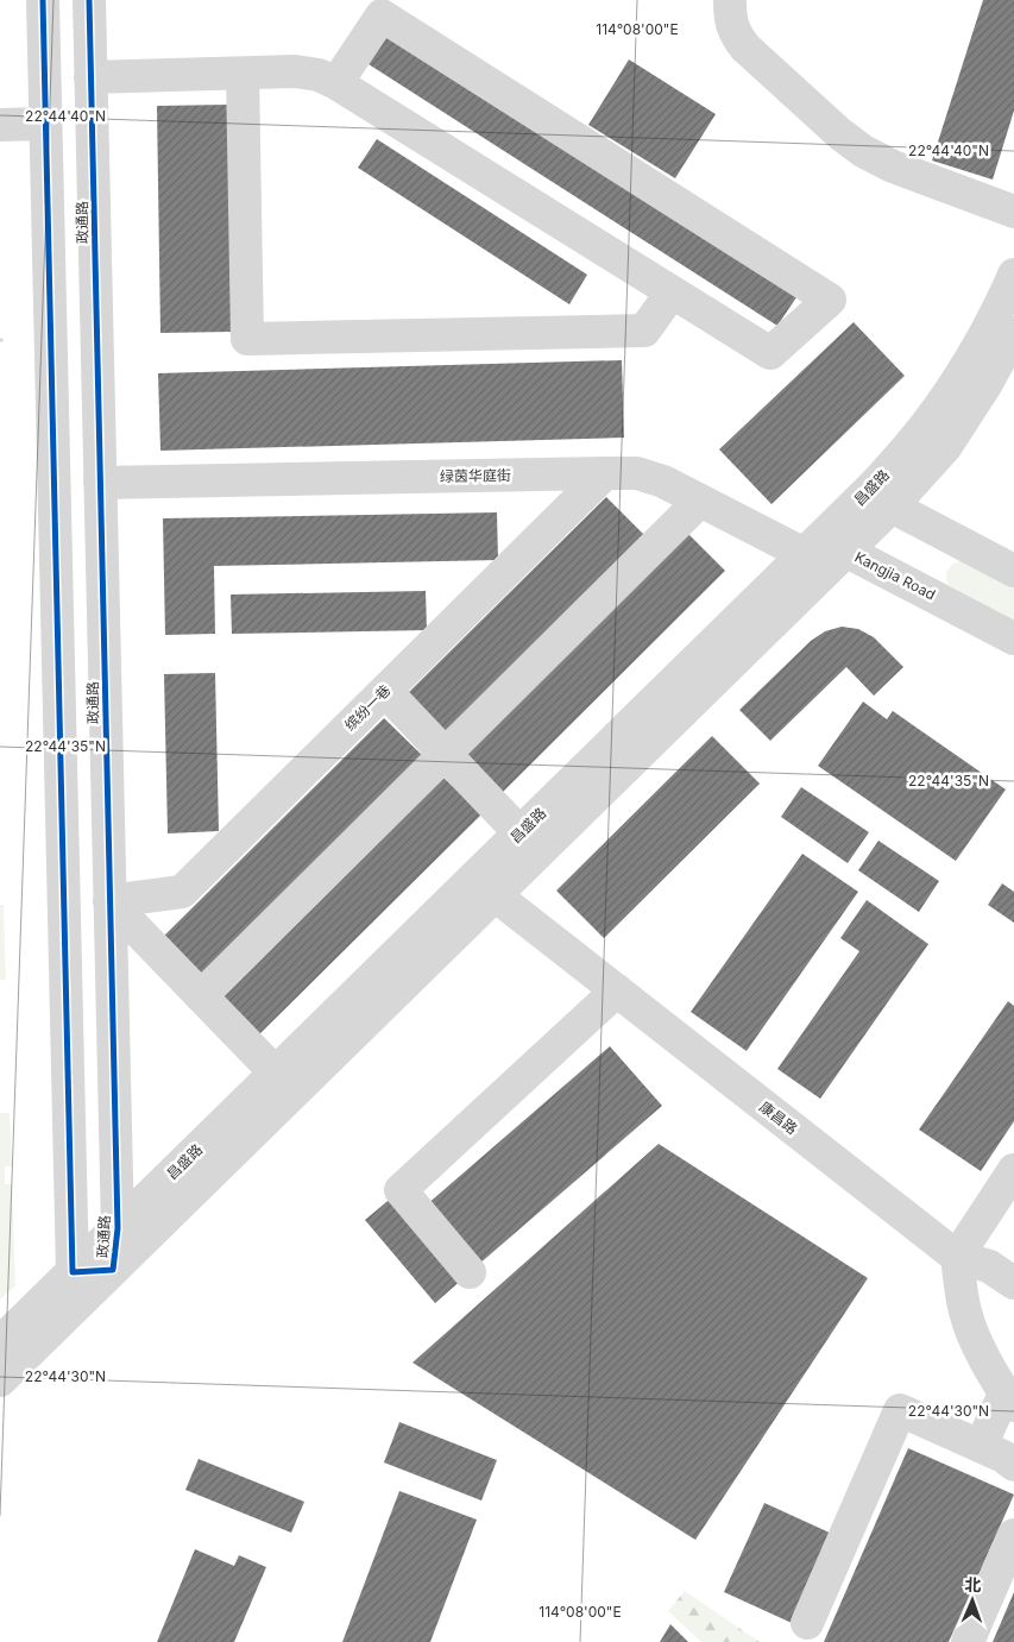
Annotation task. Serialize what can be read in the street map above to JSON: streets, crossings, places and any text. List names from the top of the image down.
{
  "streets": {
    "street": [
      "政通路",
      "绿茵华庭街",
      "昌盛路",
      "Kangjia Road",
      "缤纷一巷",
      "康昌路"
    ]
  },
  "crossings": [
    ["政通路", "绿茵华庭街"],
    ["政通路", "昌盛路"],
    ["政通路", "缤纷一巷"],
    ["绿茵华庭街", "昌盛路"],
    ["绿茵华庭街", "Kangjia Road"],
    ["绿茵华庭街", "缤纷一巷"],
    ["昌盛路", "Kangjia Road"],
    ["昌盛路", "康昌路"]
  ],
  "north": "top",
  "coordinates": [
    "114°08'00\"E",
    "22°44'40\"N",
    "22°44'35\"N",
    "22°44'30\"N"
  ]
}
